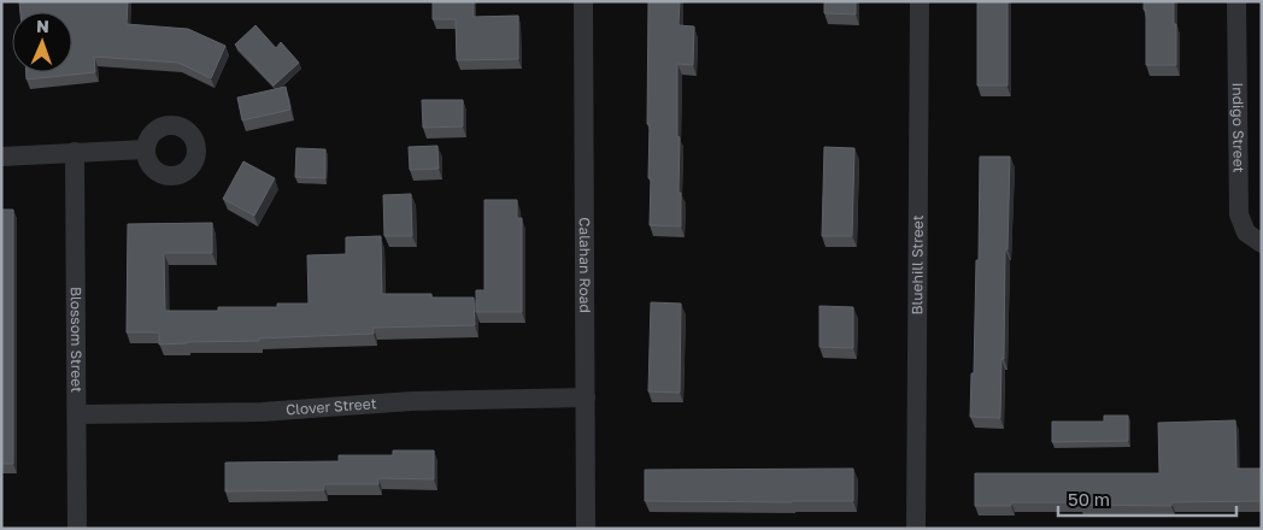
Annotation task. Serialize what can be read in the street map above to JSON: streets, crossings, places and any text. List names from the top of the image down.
{
  "streets": {
    "street": [
      "Indigo Street",
      "Calahan Road",
      "Bluehill Street",
      "Blossom Street",
      "Clover Street"
    ]
  },
  "crossings": [
    ["Calahan Road", "Clover Street"],
    ["Blossom Street", "Clover Street"]
  ],
  "scale_bar": "50 m",
  "north": "top"
}
